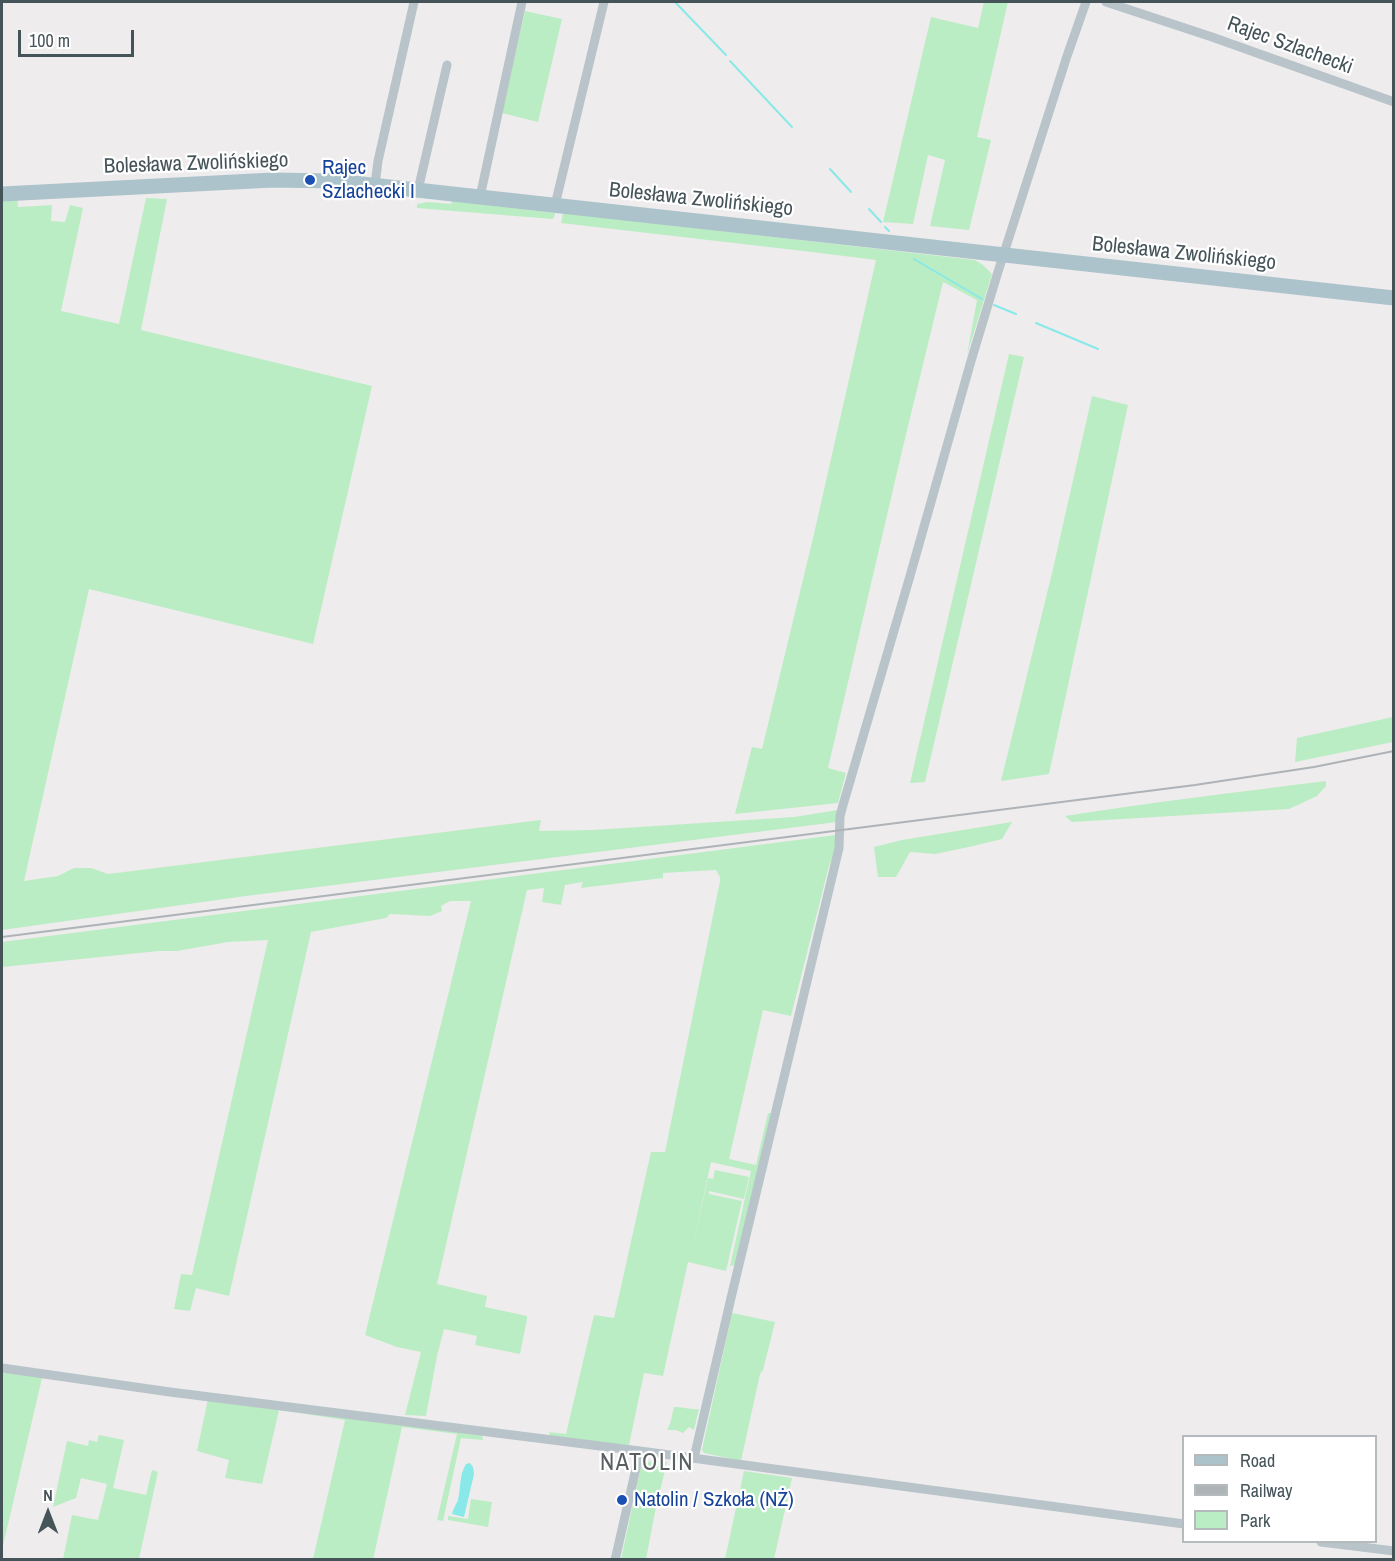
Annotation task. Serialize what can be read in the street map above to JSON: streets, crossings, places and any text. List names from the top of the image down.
{
  "streets": {
    "main road": ["Bolesława Zwolińskiego"],
    "street": ["Rajec Szlachecki"]
  },
  "districts": ["NATOLIN"],
  "places": ["Rajec Szlachecki I", "Natolin / Szkoła (NŻ)"],
  "legend": ["Road", "Railway", "Park"],
  "scale_bar": "100 m",
  "north": "top"
}
